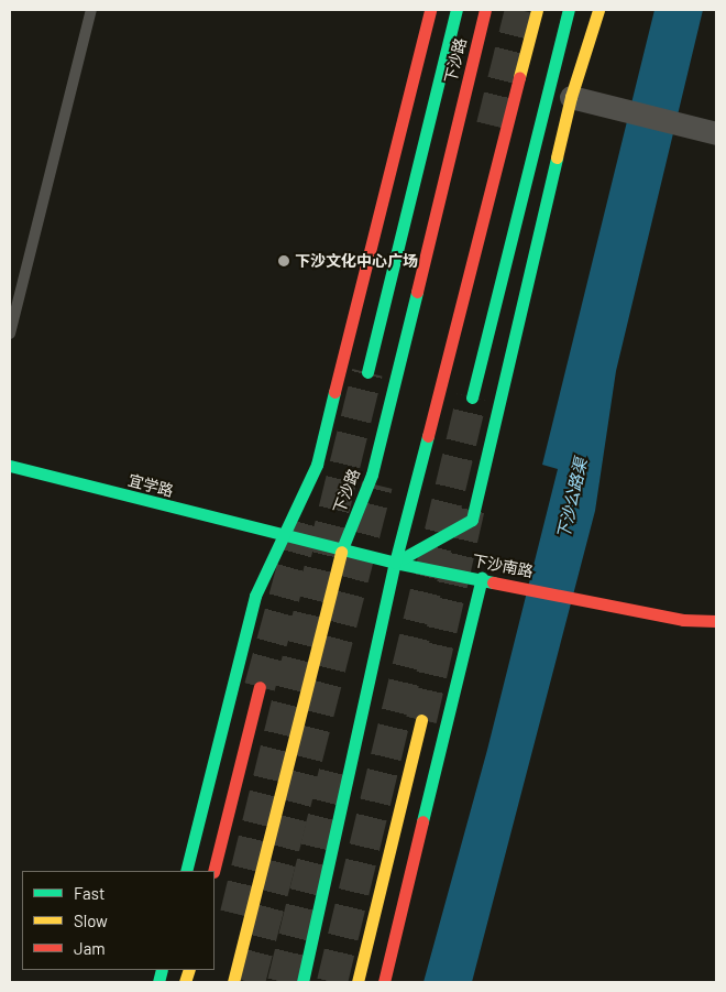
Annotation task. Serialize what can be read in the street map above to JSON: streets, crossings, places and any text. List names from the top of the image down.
{
  "streets": {
    "main road": ["下沙路", "宜学路", "下沙南路"]
  },
  "crossings": [
    ["下沙路", "下沙南路"],
    ["宜学路", "下沙南路"]
  ],
  "water": ["下沙公路渠"],
  "places": ["下沙文化中心广场"],
  "legend": ["Fast", "Slow", "Jam"]
}
